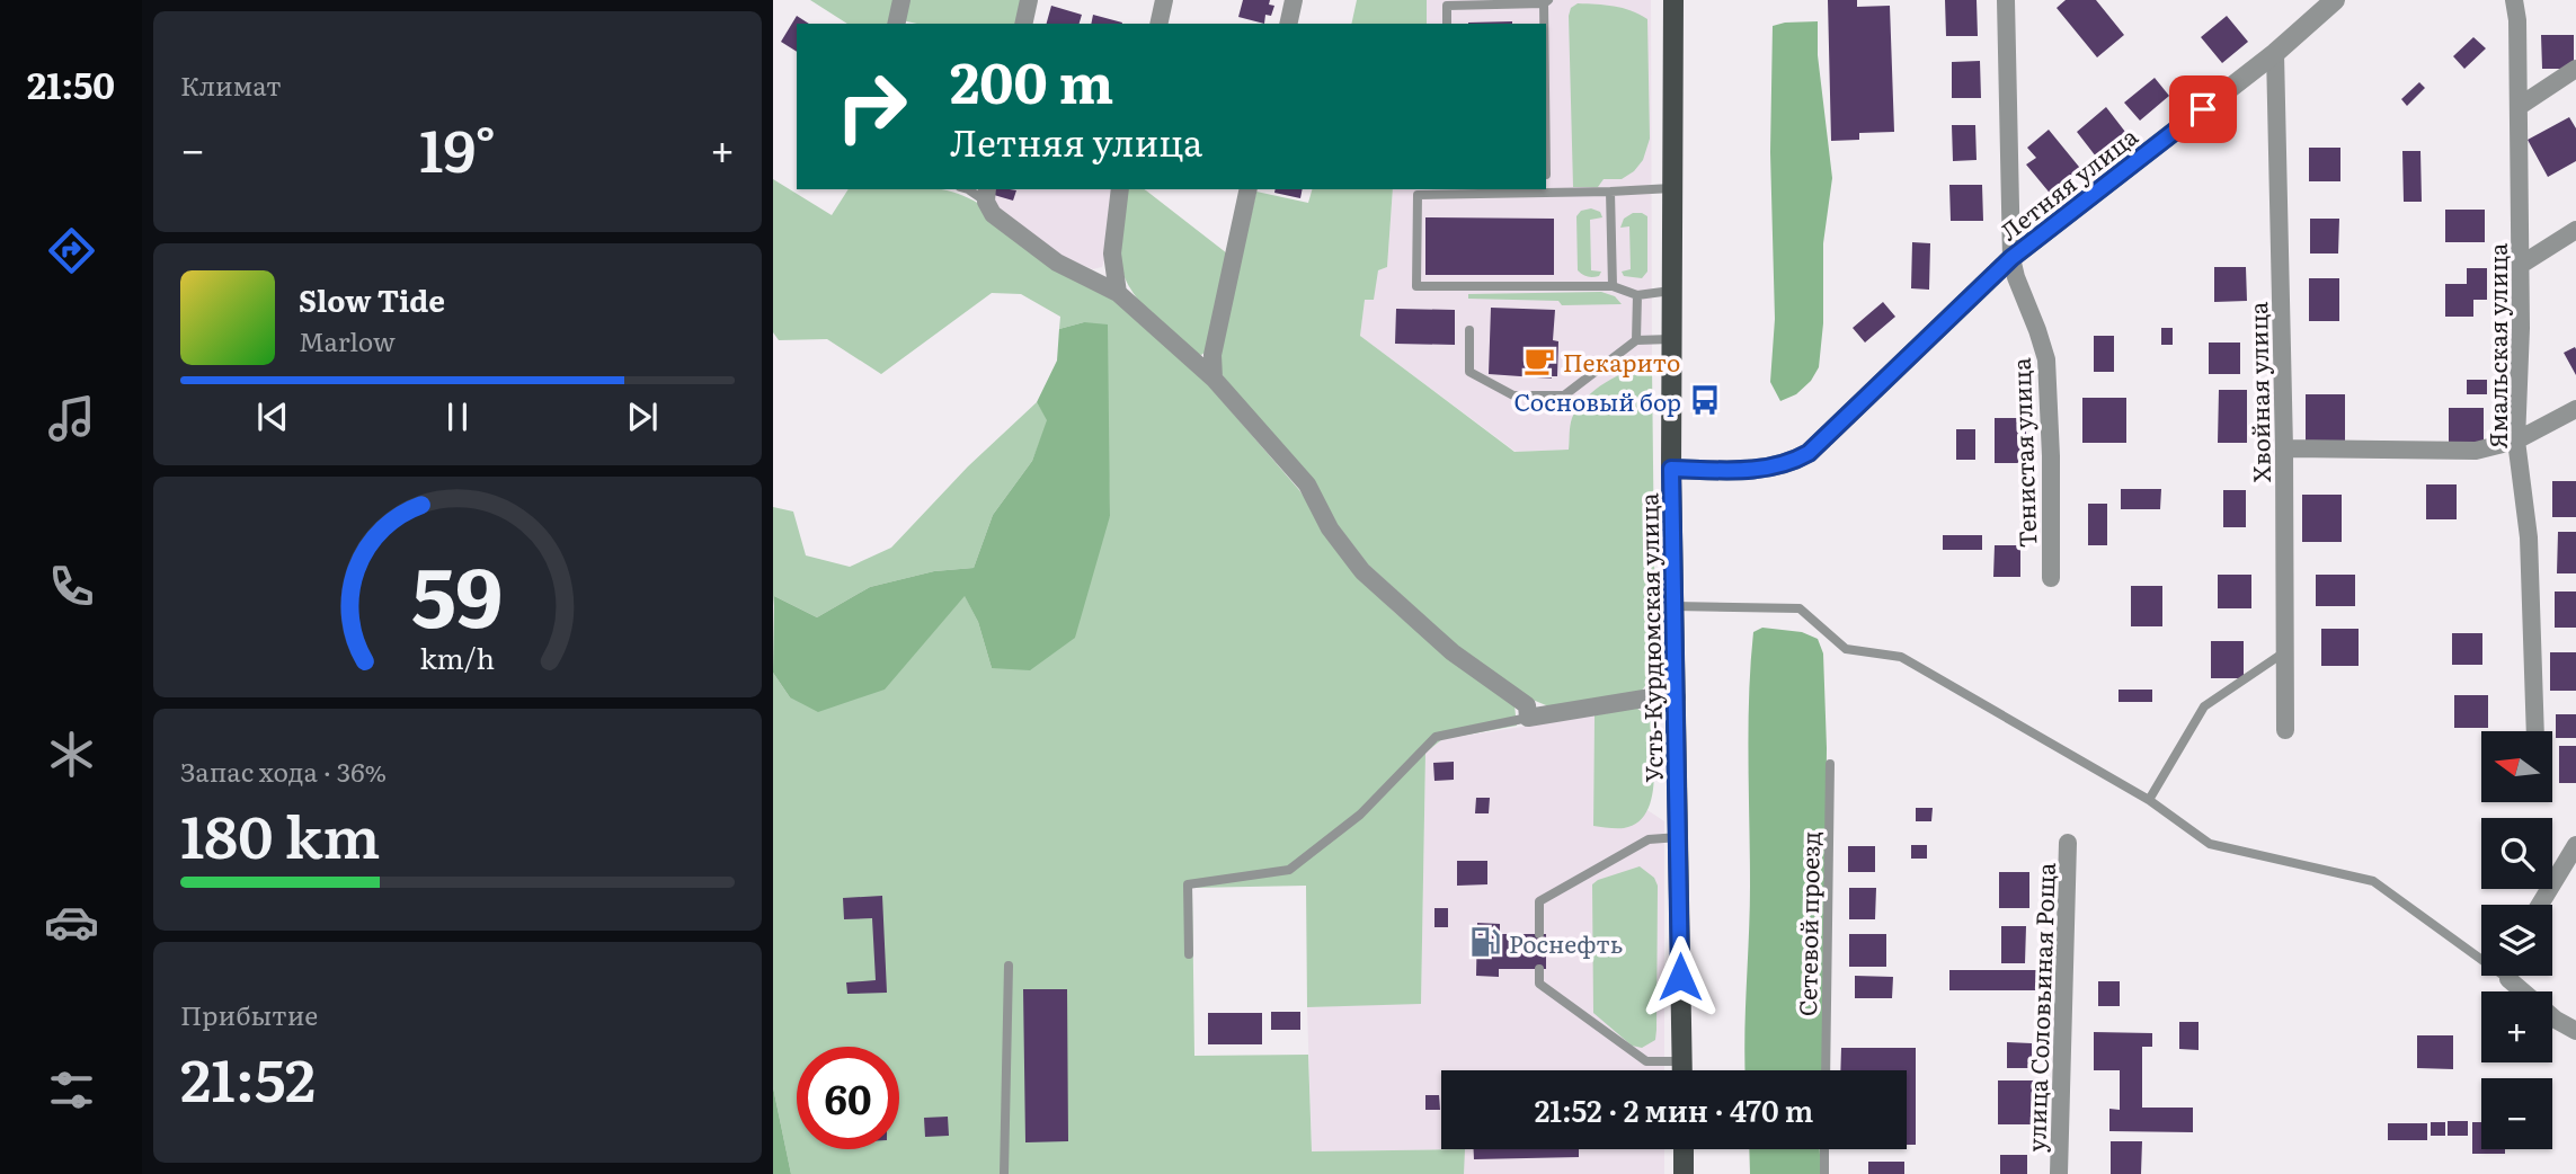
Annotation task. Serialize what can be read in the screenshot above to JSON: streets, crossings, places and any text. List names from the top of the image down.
{
  "streets": {
    "main road": ["Усть-Курдюмская улица"],
    "street": [
      "Летняя улица",
      "Ямальская улица",
      "Хвойная улица",
      "Тенистая улица",
      "улица Соловьиная Роща"
    ],
    "lane": ["Сетевой проезд"]
  },
  "crossings": [
    ["Летняя улица", "Хвойная улица"],
    ["Летняя улица", "Тенистая улица"],
    ["Летняя улица", "Усть-Курдюмская улица"]
  ],
  "places": {
    "cafe": ["Пекарито"],
    "bus stop": ["Сосновый бор"],
    "fuel station": ["Роснефть"]
  },
  "north": "left",
  "page": {
    "tabs": "21:50",
    "tile": [
      "Климат",
      ["Запас хода · 36%", "180 km"],
      ["Прибытие", "21:52"]
    ],
    "turn": ["200 m", "Летняя улица"],
    "heat": ["−", "19°", "+"],
    "song": ["Slow Tide", "Marlow"],
    "map_buttons": ["+", "−"],
    "limit": "60",
    "trip": "21:52 · 2 мин · 470 m",
    "gauge": ["59", "km/h"]
  }
}
